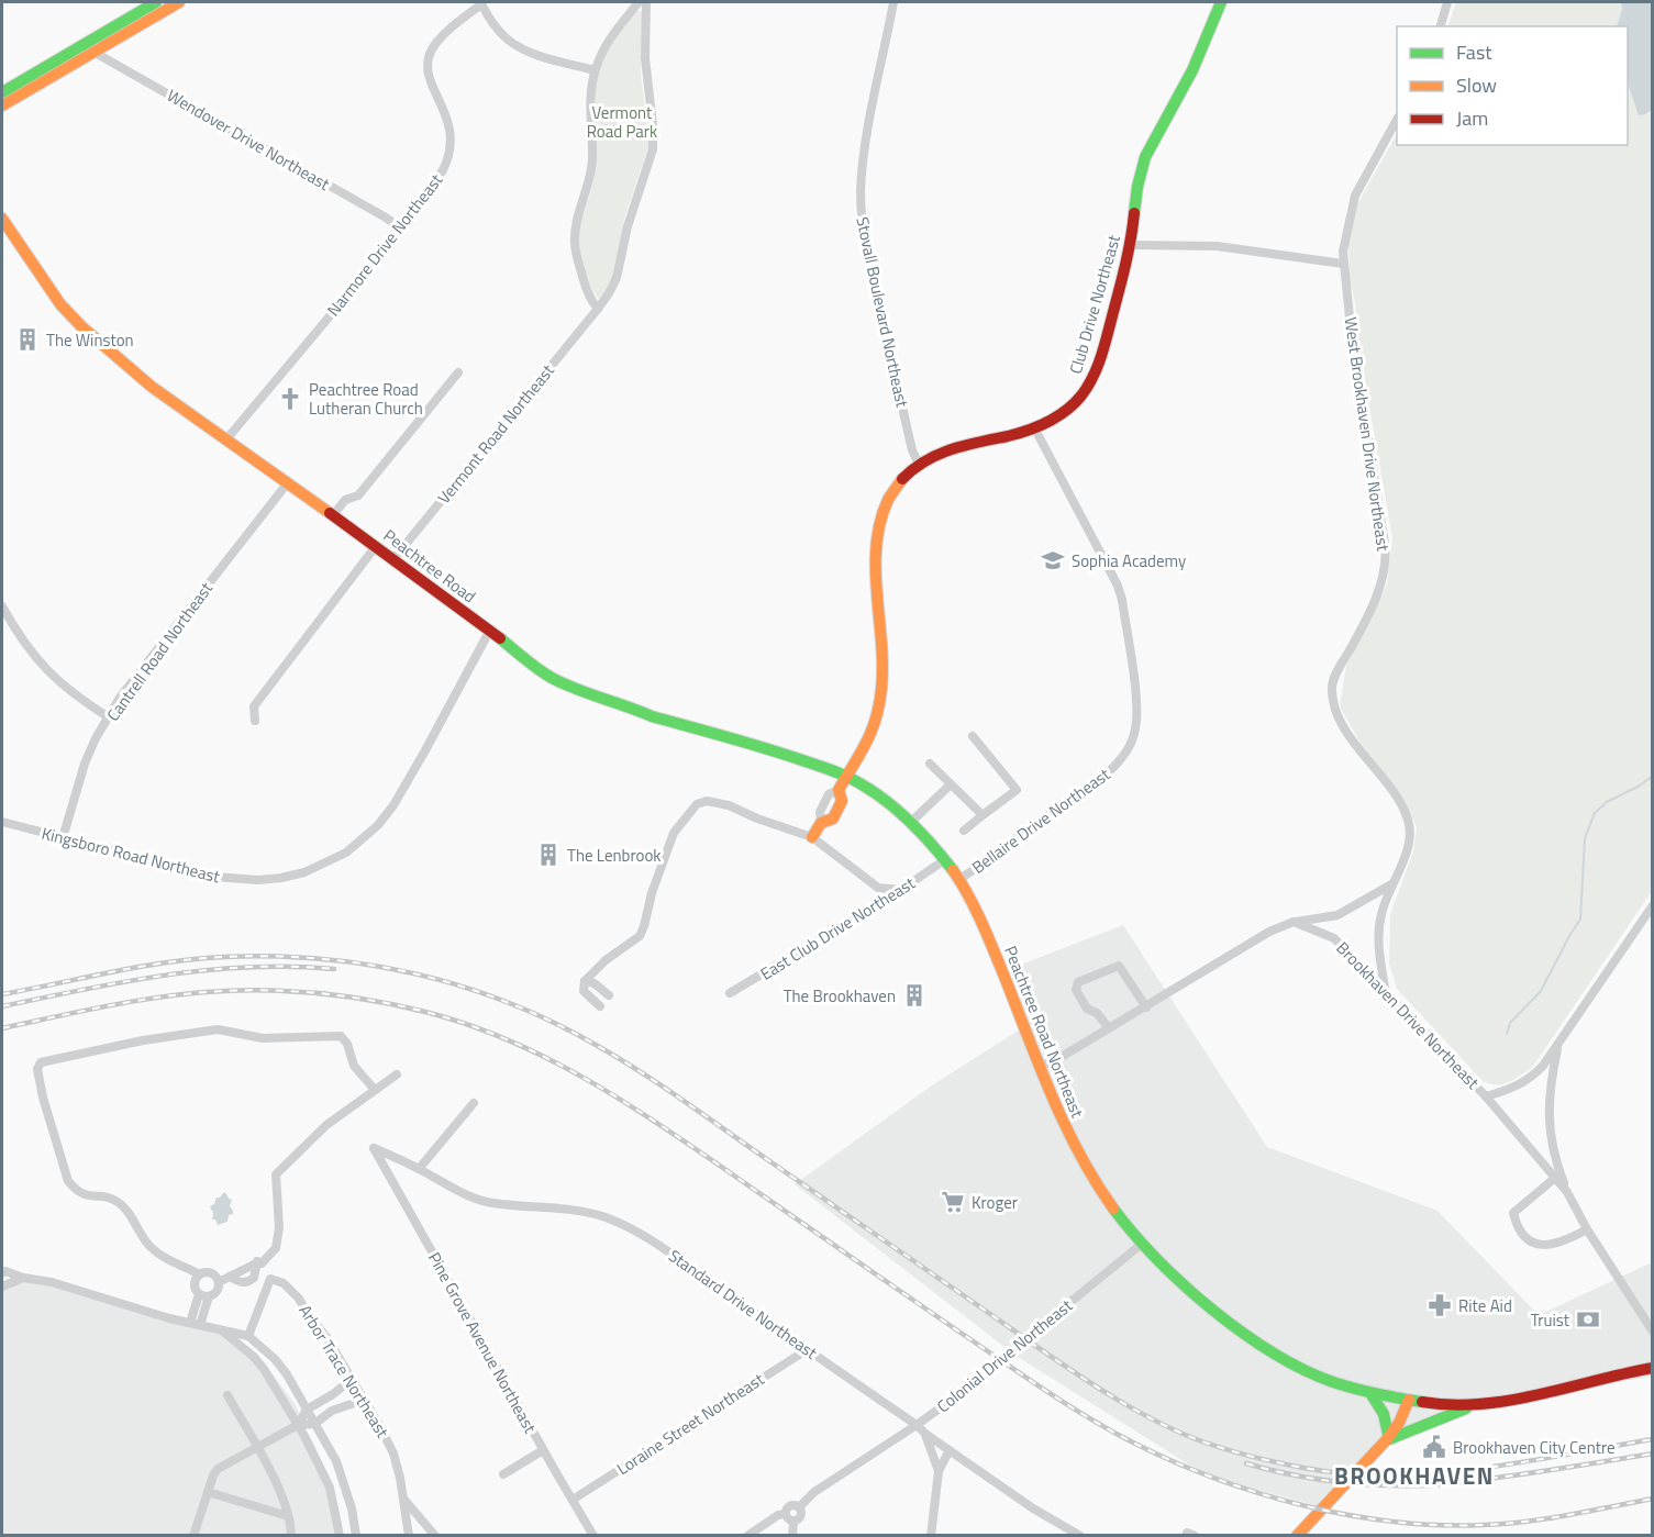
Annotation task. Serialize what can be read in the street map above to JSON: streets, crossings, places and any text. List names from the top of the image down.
{
  "streets": {
    "main road": ["Club Drive Northeast", "Peachtree Road", "Peachtree Road Northeast"],
    "street": [
      "Wendover Drive Northeast",
      "Narmore Drive Northeast",
      "Stovall Boulevard Northeast",
      "Vermont Road Northeast",
      "West Brookhaven Drive Northeast",
      "Cantrell Road Northeast",
      "Bellaire Drive Northeast",
      "Kingsboro Road Northeast",
      "East Club Drive Northeast",
      "Brookhaven Drive Northeast",
      "Standard Drive Northeast",
      "Pine Grove Avenue Northeast",
      "Colonial Drive Northeast",
      "Arbor Trace Northeast",
      "Loraine Street Northeast"
    ]
  },
  "crossings": [
    ["Wendover Drive Northeast", "Narmore Drive Northeast"],
    ["Narmore Drive Northeast", "Peachtree Road"],
    ["Club Drive Northeast", "Stovall Boulevard Northeast"],
    ["Club Drive Northeast", "Peachtree Road"],
    ["Club Drive Northeast", "Bellaire Drive Northeast"],
    ["Vermont Road Northeast", "Peachtree Road"],
    ["West Brookhaven Drive Northeast", "Brookhaven Drive Northeast"],
    ["Peachtree Road", "Cantrell Road Northeast"],
    ["Peachtree Road", "Kingsboro Road Northeast"],
    ["Peachtree Road", "Peachtree Road Northeast"],
    ["Cantrell Road Northeast", "Kingsboro Road Northeast"],
    ["Bellaire Drive Northeast", "Peachtree Road Northeast"],
    ["East Club Drive Northeast", "Peachtree Road Northeast"],
    ["Peachtree Road Northeast", "Colonial Drive Northeast"],
    ["Standard Drive Northeast", "Pine Grove Avenue Northeast"],
    ["Standard Drive Northeast", "Colonial Drive Northeast"],
    ["Standard Drive Northeast", "Loraine Street Northeast"],
    ["Pine Grove Avenue Northeast", "Loraine Street Northeast"]
  ],
  "districts": ["BROOKHAVEN"],
  "parks": ["Vermont Road Park"],
  "places": {
    "building": ["The Winston", "The Lenbrook", "The Brookhaven"],
    "church": ["Peachtree Road Lutheran Church"],
    "school or university": ["Sophia Academy"],
    "supermarket": ["Kroger"],
    "pharmacy": ["Rite Aid"],
    "bank": ["Truist"],
    "public building": ["Brookhaven City Centre"]
  },
  "legend": ["Fast", "Slow", "Jam"]
}
